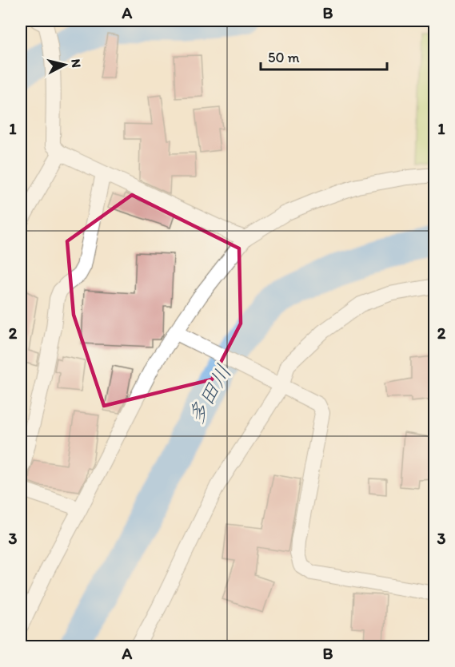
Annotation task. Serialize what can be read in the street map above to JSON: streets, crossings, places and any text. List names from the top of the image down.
{
  "water": ["多田川"],
  "scale_bar": "50 m",
  "north": "right",
  "grid": {
    "columns": ["A", "B"],
    "rows": ["1", "2", "3"]
  }
}
